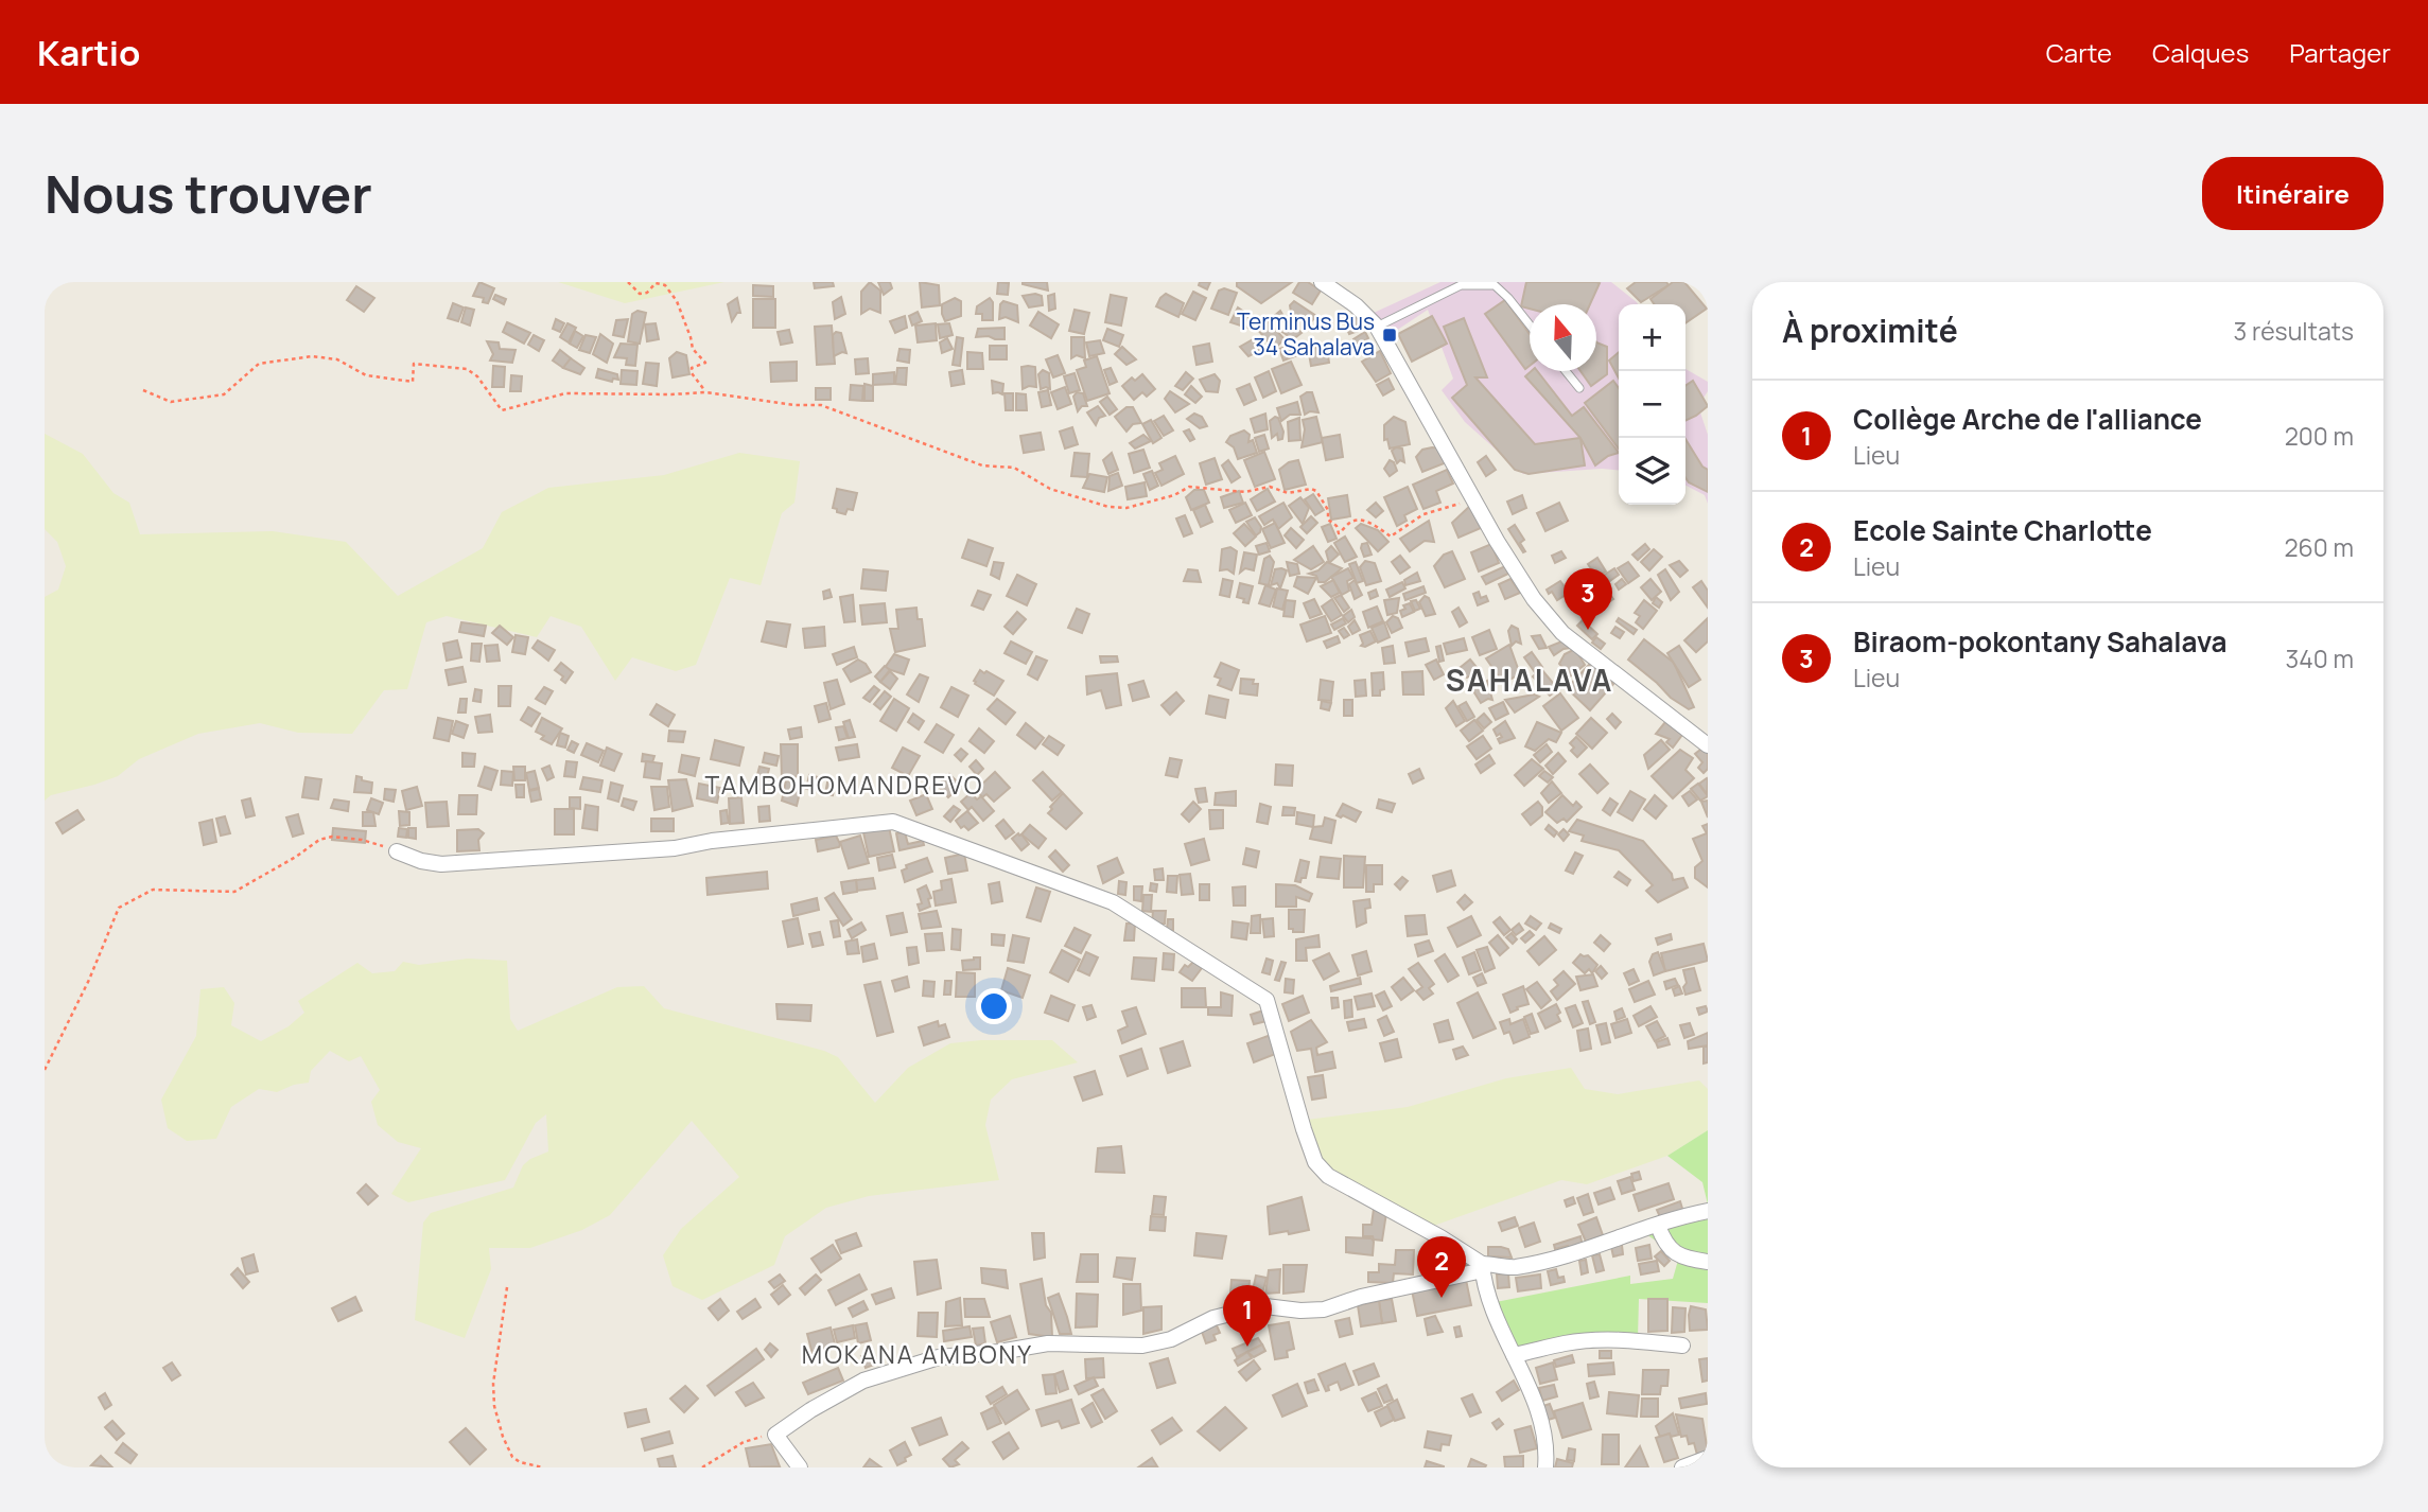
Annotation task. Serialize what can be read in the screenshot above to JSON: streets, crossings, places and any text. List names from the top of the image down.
{
  "districts": ["SAHALAVA", "TAMBOHOMANDREVO", "MOKANA AMBONY"],
  "places": {
    "transit": ["Terminus Bus 34 Sahalava"]
  },
  "north": "top",
  "page": {
    "header": "Kartio",
    "nav": ["Carte", "Calques", "Partager"],
    "buttons": "Itinéraire",
    "title": "Nous trouver",
    "heading": ["À proximité", "3 résultats"],
    "map_buttons": ["+", "−"],
    "list": [
      {
        "mark": "1",
        "name": "Collège Arche de l'alliance",
        "note": "Lieu",
        "value": "200 m"
      },
      {
        "mark": "2",
        "name": "Ecole Sainte Charlotte",
        "note": "Lieu",
        "value": "260 m"
      },
      {
        "mark": "3",
        "name": "Biraom-pokontany Sahalava",
        "note": "Lieu",
        "value": "340 m"
      }
    ],
    "pins": ["3", "2", "1"]
  }
}
